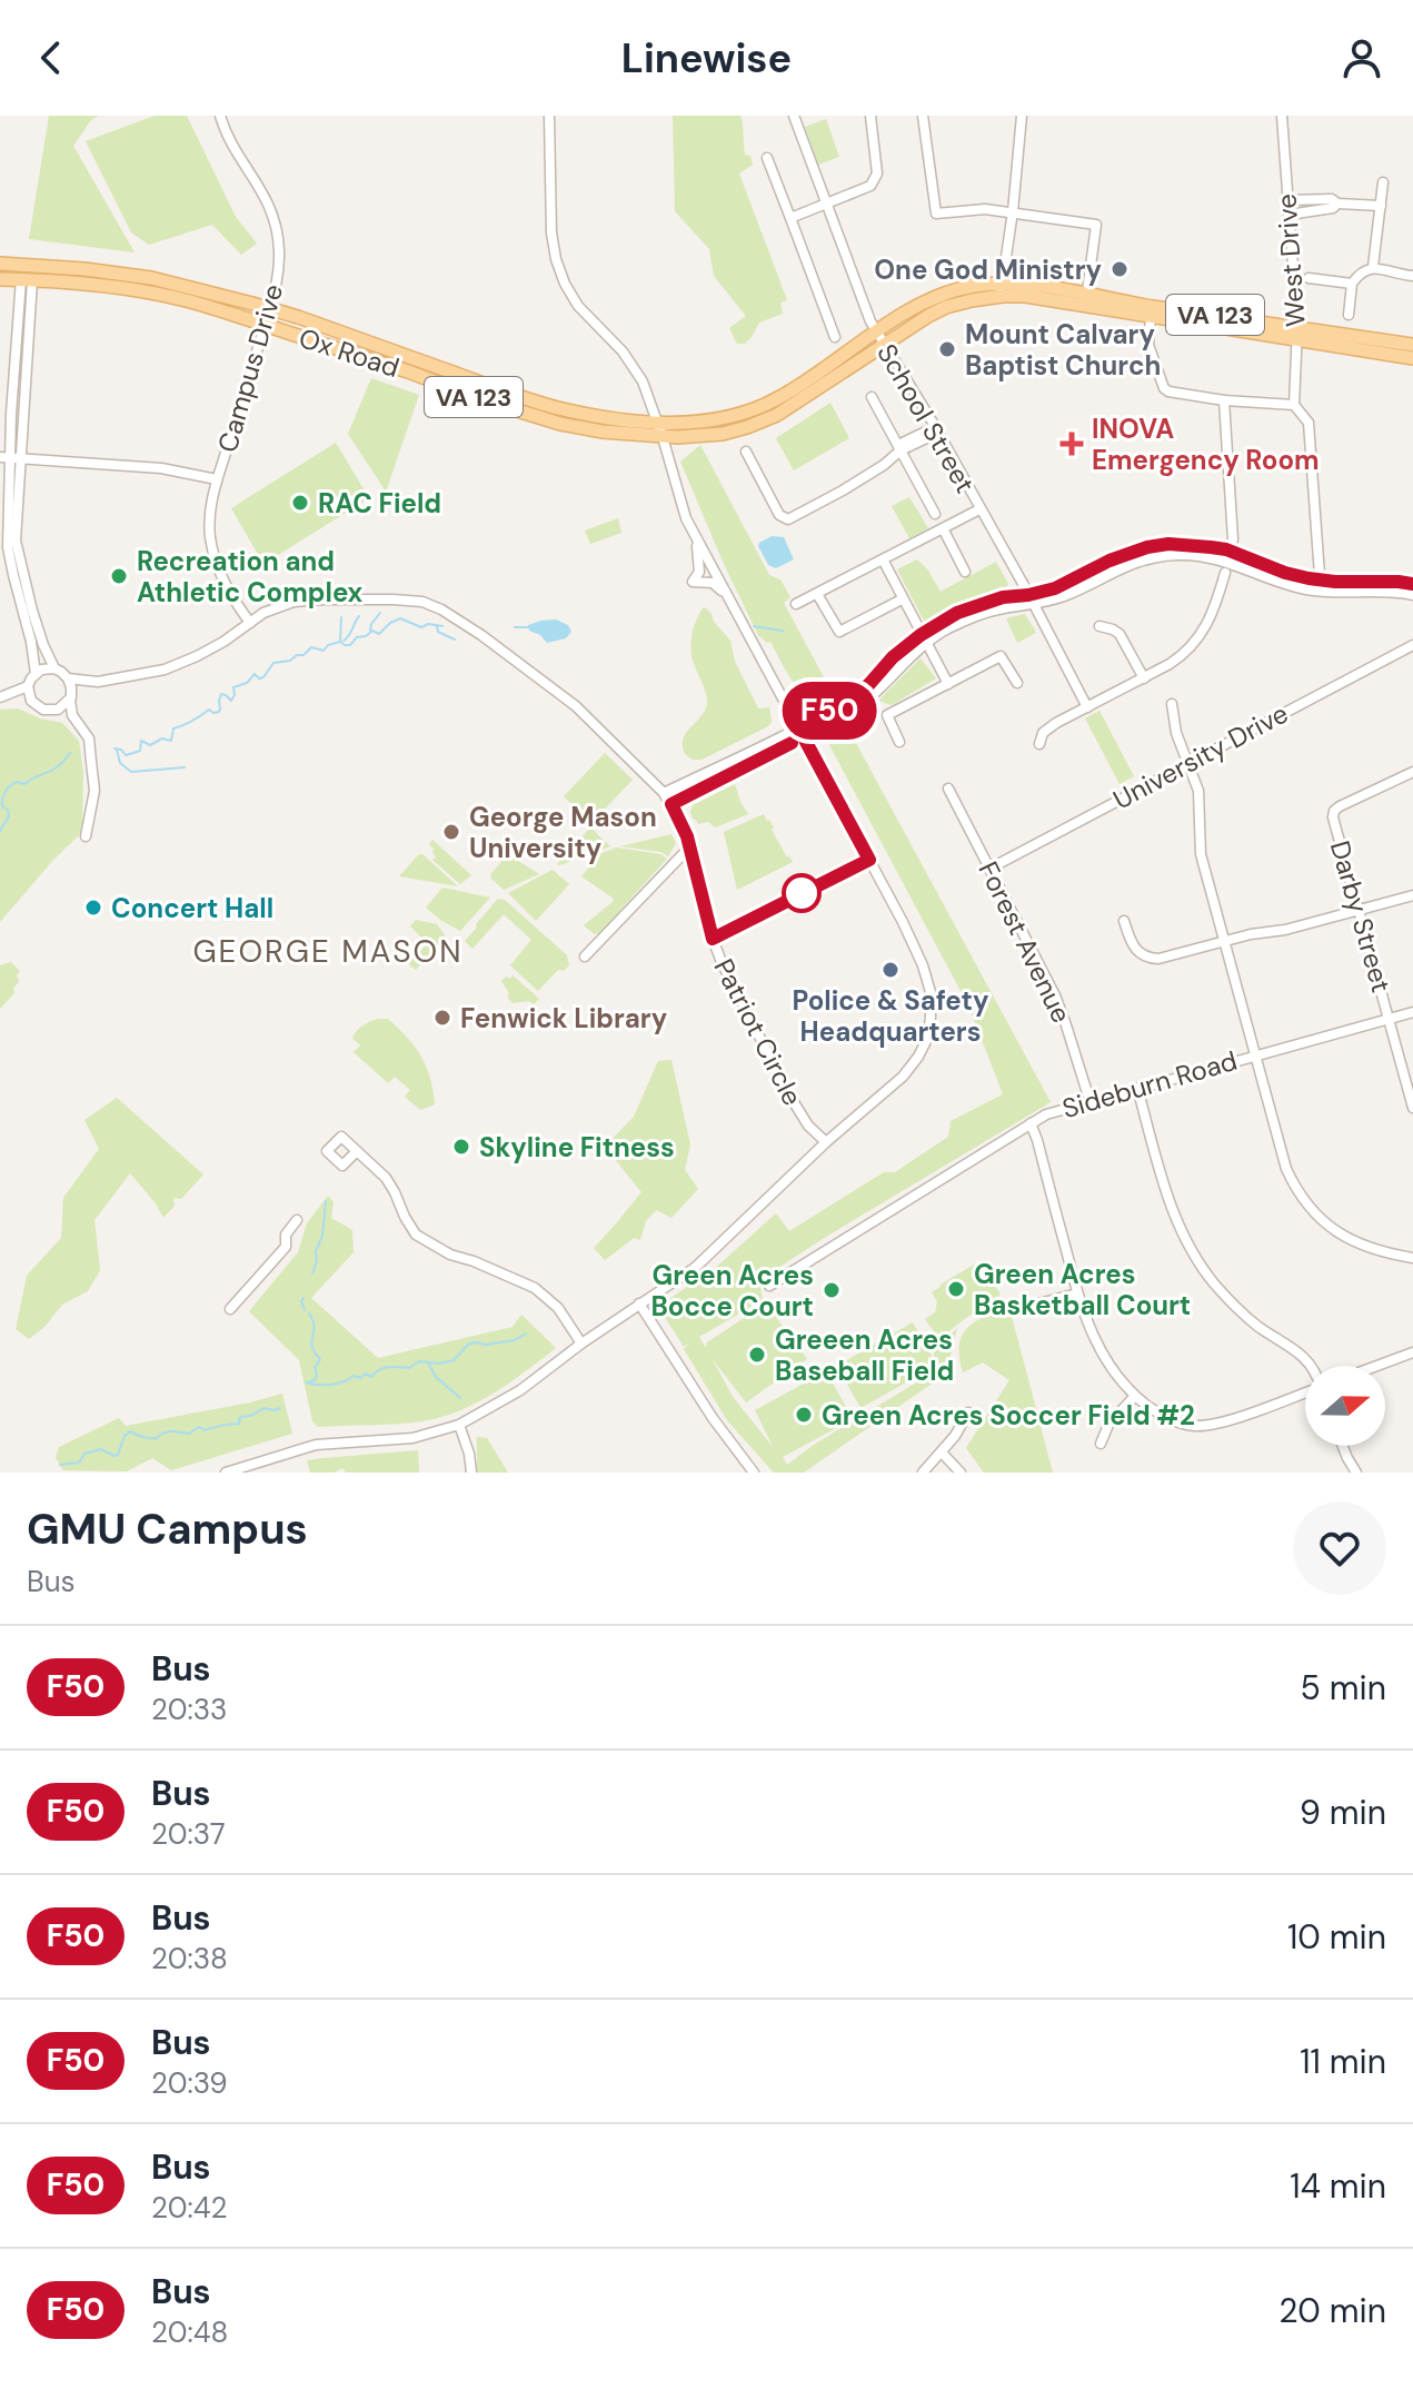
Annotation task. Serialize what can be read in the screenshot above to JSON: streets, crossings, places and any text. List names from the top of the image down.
{
  "streets": {
    "main road": ["VA 123", "Ox Road"],
    "street": [
      "West Drive",
      "Campus Drive",
      "School Street",
      "University Drive",
      "Darby Street",
      "Forest Avenue",
      "Patriot Circle",
      "Sideburn Road"
    ]
  },
  "crossings": [
    ["West Drive", "VA 123"],
    ["VA 123", "Ox Road"],
    ["VA 123", "School Street"],
    ["Ox Road", "School Street"],
    ["Campus Drive", "Patriot Circle"],
    ["University Drive", "Forest Avenue"],
    ["Darby Street", "Sideburn Road"],
    ["Forest Avenue", "Sideburn Road"]
  ],
  "districts": ["GEORGE MASON"],
  "places": {
    "other": [
      "One God Ministry",
      "Mount Calvary Baptist Church",
      "RAC Field",
      "Recreation and Athletic Complex",
      "George Mason University",
      "Concert Hall",
      "Police & Safety Headquarters",
      "Fenwick Library",
      "Skyline Fitness",
      "Green Acres Basketball Court",
      "Green Acres Bocce Court",
      "Greeen Acres Baseball Field",
      "Green Acres Soccer Field #2"
    ],
    "health": ["INOVA Emergency Room"]
  },
  "lines": ["bus line F50"],
  "north": "right",
  "page": {
    "header": "Linewise",
    "on_map": "F50",
    "heading": ["GMU Campus", "Bus"],
    "list": [
      {
        "mark": "F50",
        "name": "Bus",
        "note": "20:33",
        "value": "5 min"
      },
      {
        "mark": "F50",
        "name": "Bus",
        "note": "20:37",
        "value": "9 min"
      },
      {
        "mark": "F50",
        "name": "Bus",
        "note": "20:38",
        "value": "10 min"
      },
      {
        "mark": "F50",
        "name": "Bus",
        "note": "20:39",
        "value": "11 min"
      },
      {
        "mark": "F50",
        "name": "Bus",
        "note": "20:42",
        "value": "14 min"
      },
      {
        "mark": "F50",
        "name": "Bus",
        "note": "20:48",
        "value": "20 min"
      }
    ]
  }
}
